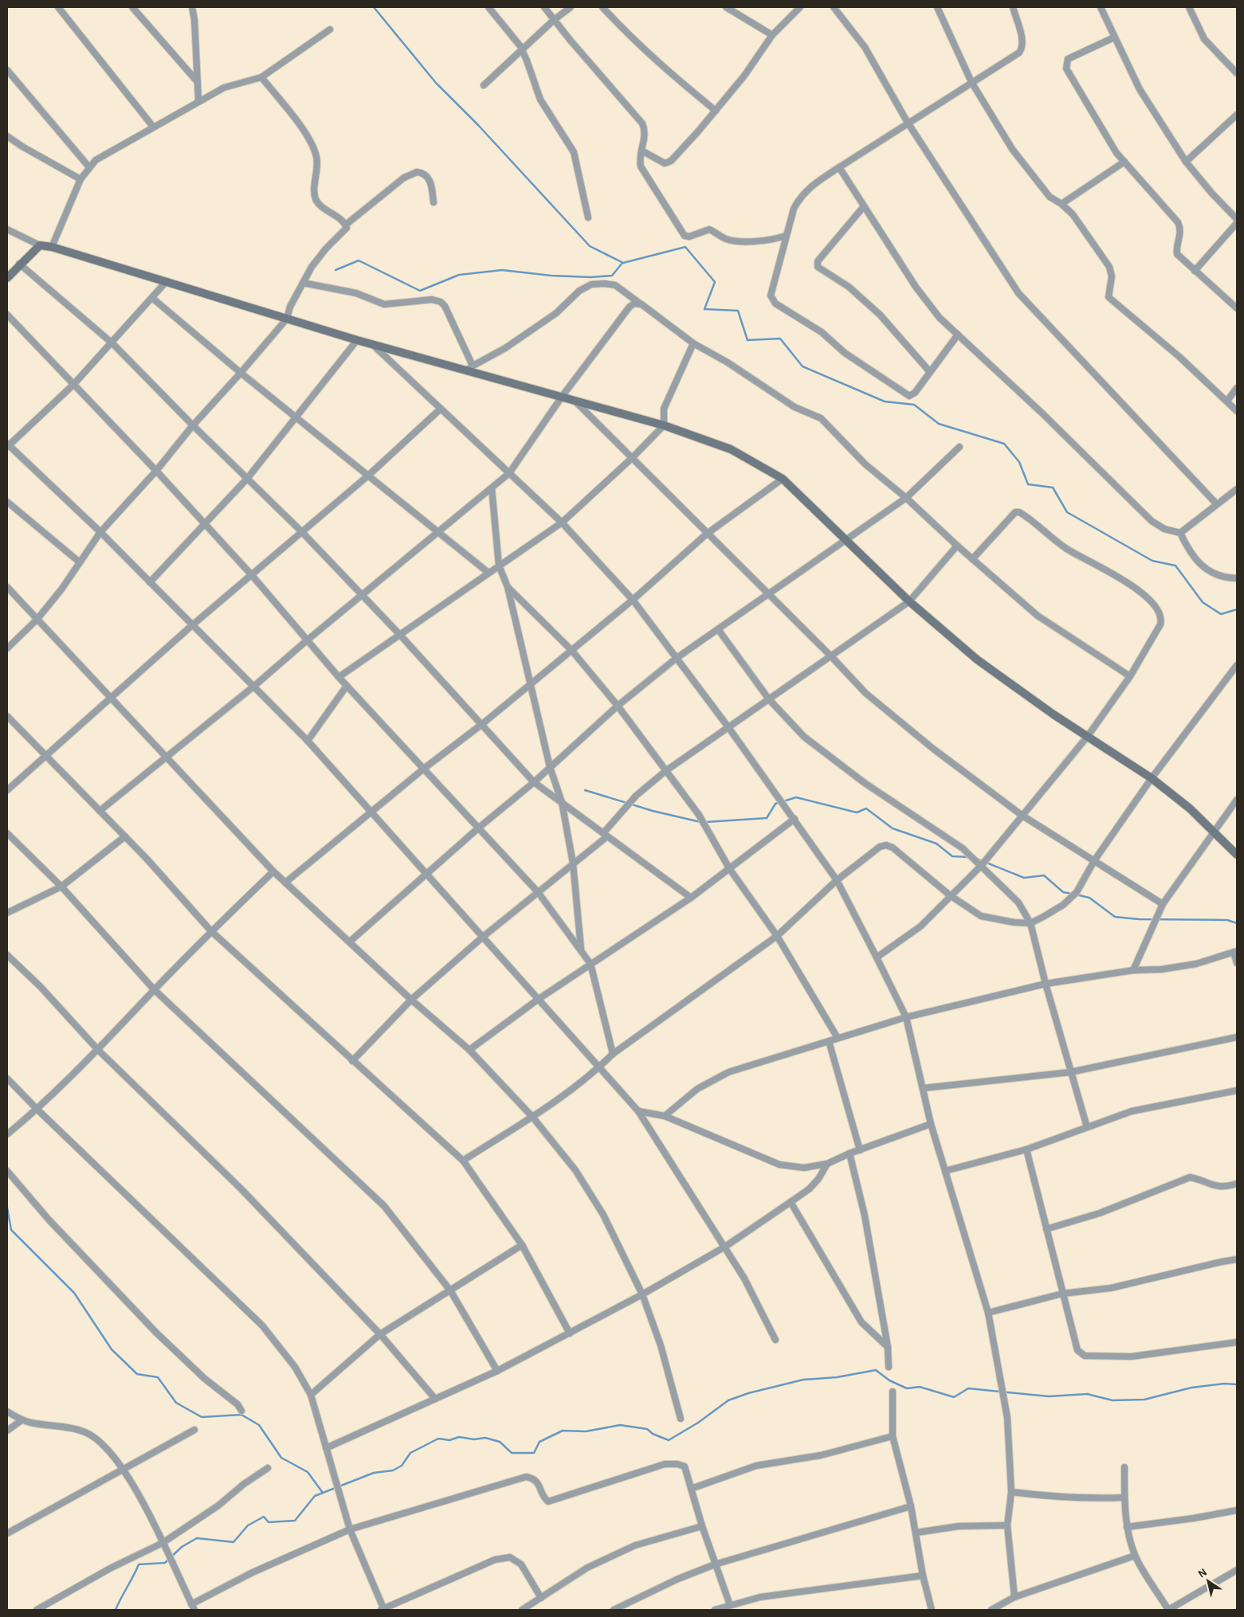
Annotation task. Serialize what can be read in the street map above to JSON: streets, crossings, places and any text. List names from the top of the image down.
{
  "north": "top left"
}
